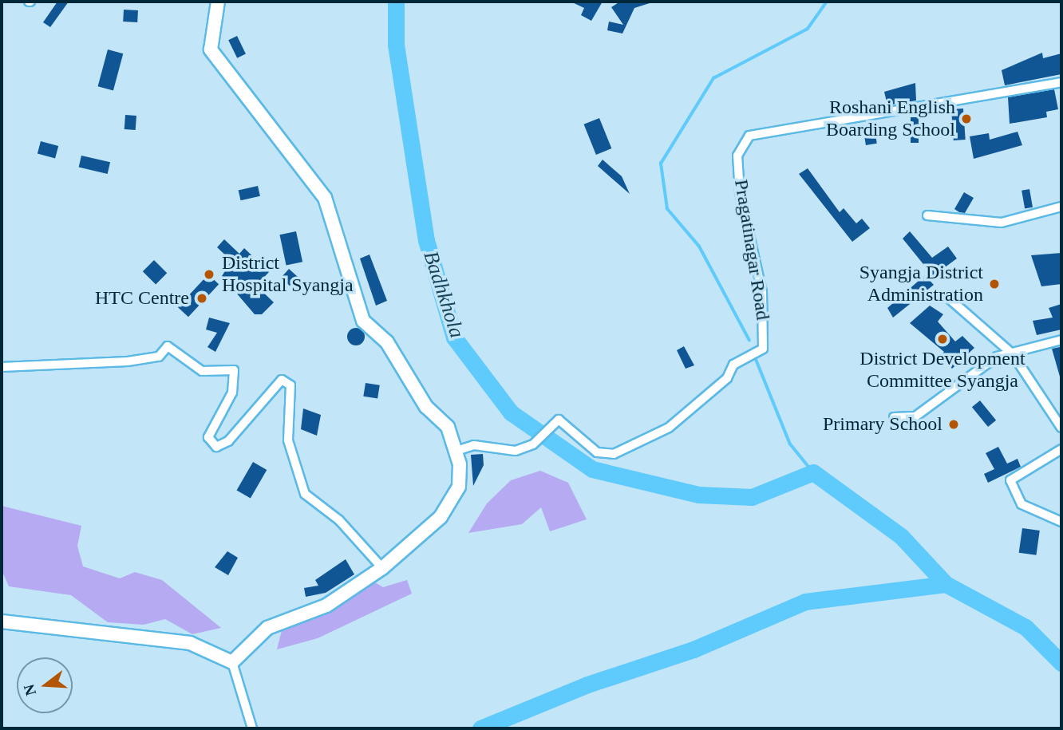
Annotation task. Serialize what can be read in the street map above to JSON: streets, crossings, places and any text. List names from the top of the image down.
{
  "streets": {
    "street": ["Pragatinagar Road"]
  },
  "water": ["Badhkhola"],
  "places": [
    "Roshani English Boarding School",
    "District Hospital Syangja",
    "Syangja District Administration",
    "HTC Centre",
    "District Development Committee Syangja",
    "Primary School"
  ],
  "north": "left"
}
